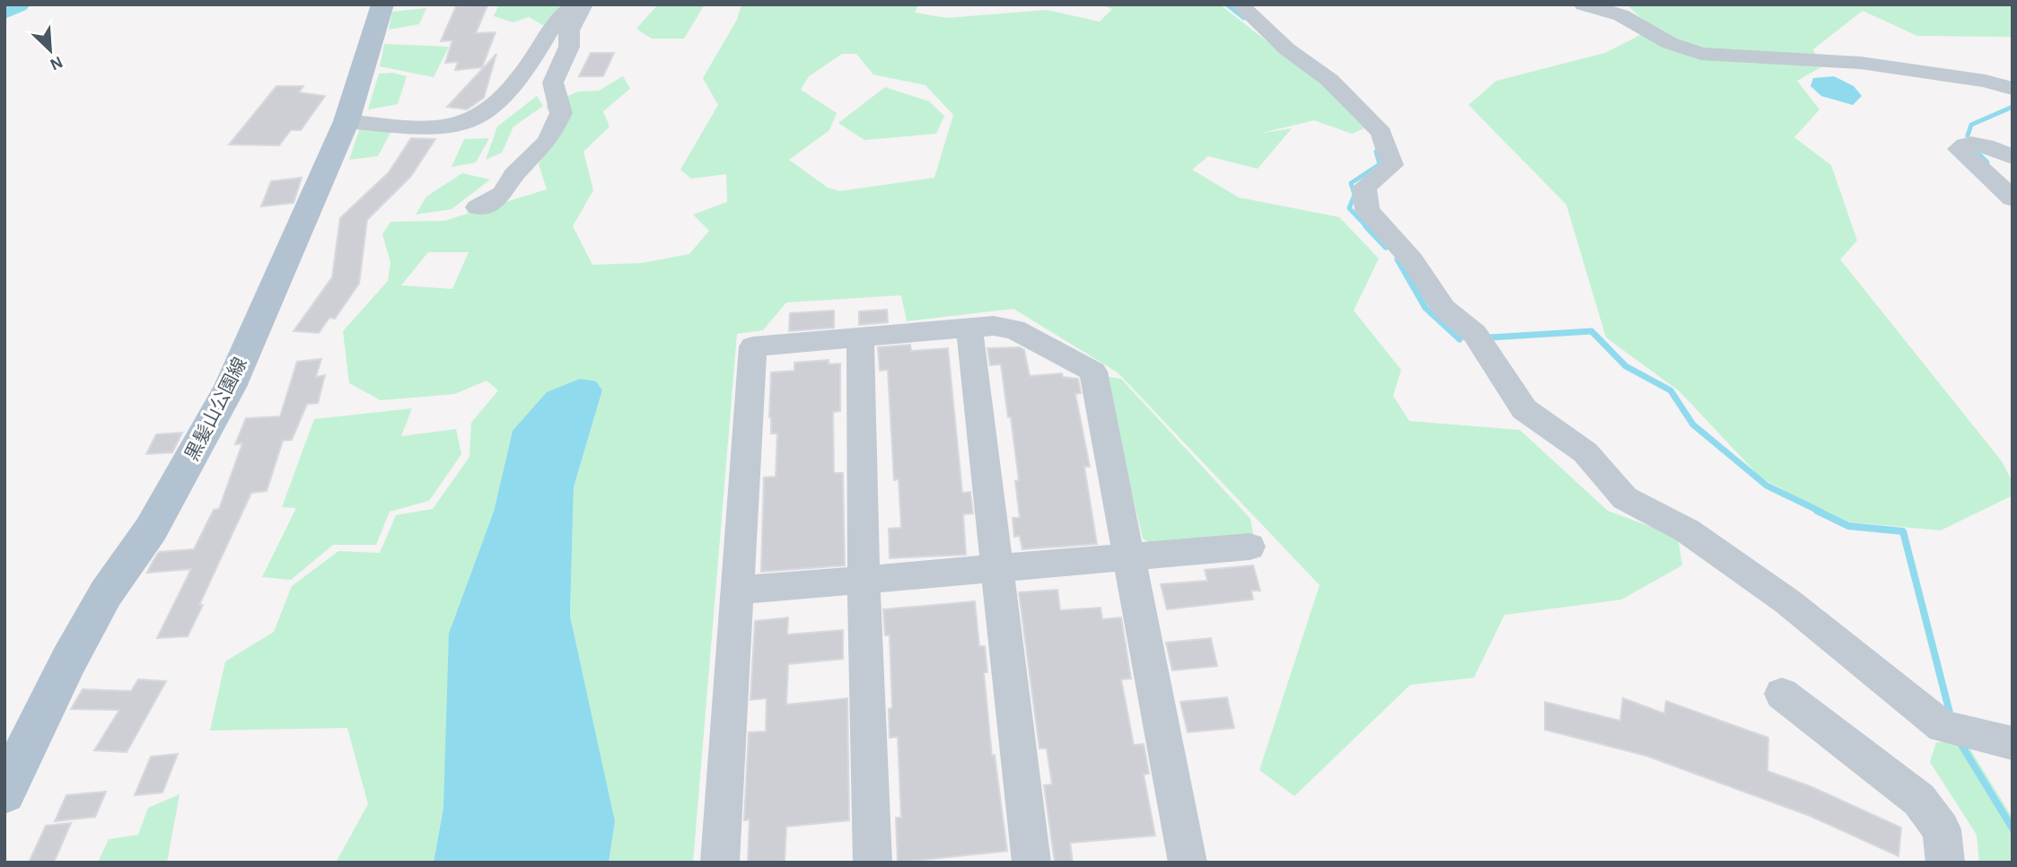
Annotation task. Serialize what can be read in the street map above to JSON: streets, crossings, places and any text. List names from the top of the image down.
{
  "streets": {
    "main road": ["黒髪山公園線"]
  },
  "north": "bottom right"
}
